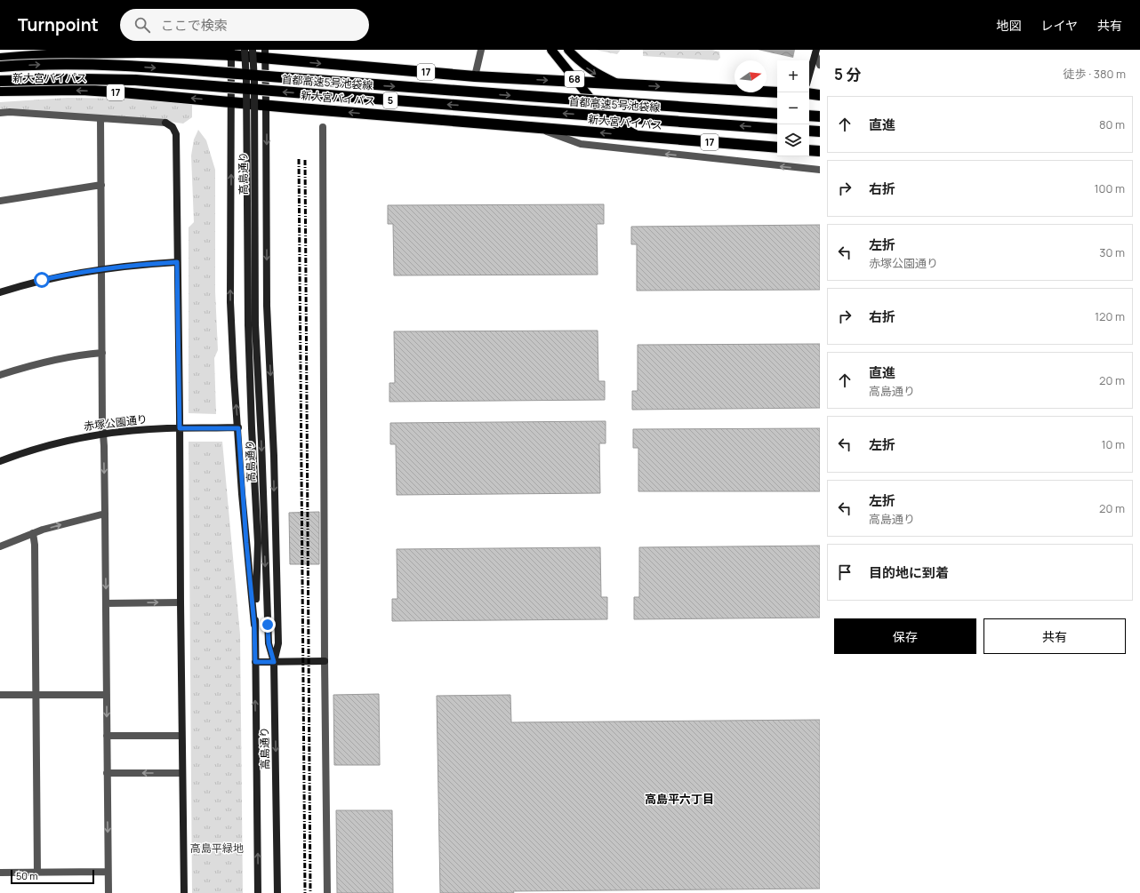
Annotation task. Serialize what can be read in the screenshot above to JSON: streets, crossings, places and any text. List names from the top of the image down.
{
  "streets": {
    "highway": [
      "17",
      "新大宮バイパス",
      "首都高速5号池袋線",
      "5"
    ],
    "main road": ["68", "高島通り", "赤塚公園通り"]
  },
  "crossings": [
    ["新大宮バイパス", "68"]
  ],
  "districts": ["高島平六丁目"],
  "parks": ["高島平緑地"],
  "scale_bar": "50 m",
  "north": "right",
  "page": {
    "header": "Turnpoint",
    "search": "ここで検索",
    "nav": ["地図", "レイヤ", "共有"],
    "heading": ["5 分", "徒歩 · 380 m"],
    "map_buttons": ["+", "−"],
    "list": [
      ["直進", "80 m"],
      ["右折", "100 m"],
      ["左折", "赤塚公園通り", "30 m"],
      ["右折", "120 m"],
      ["直進", "高島通り", "20 m"],
      ["左折", "10 m"],
      ["左折", "高島通り", "20 m"],
      "目的地に到着"
    ],
    "buttons": ["保存", "共有"],
    "scale": "50 m"
  }
}
